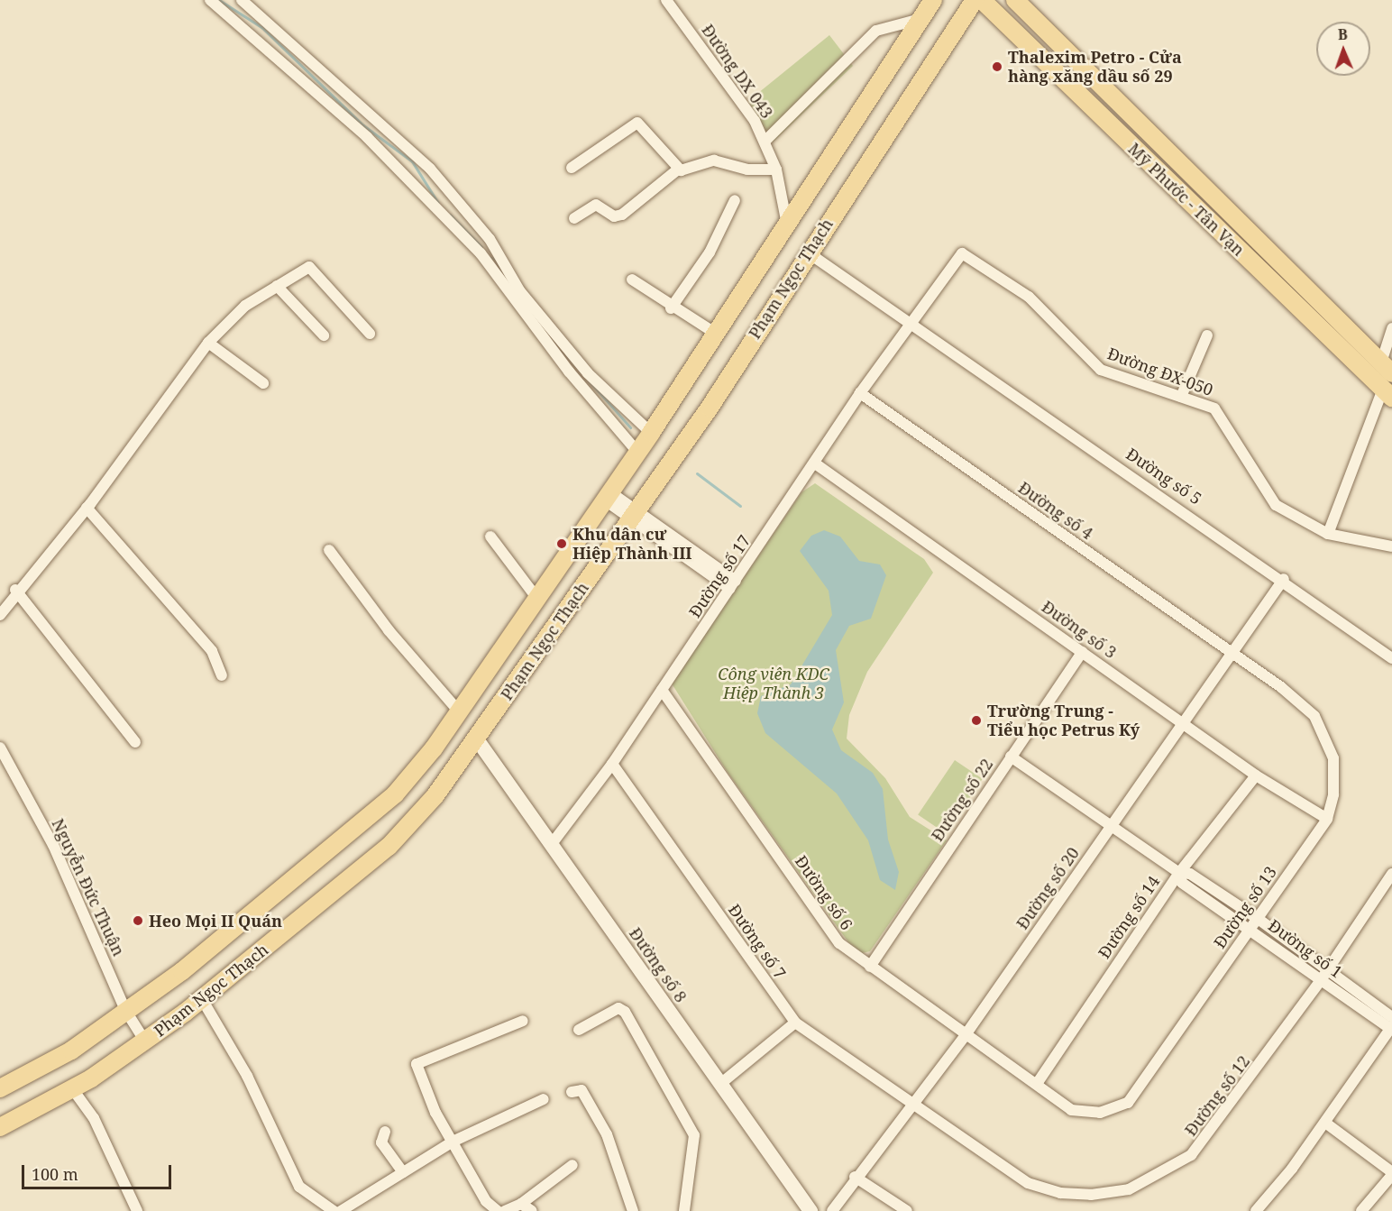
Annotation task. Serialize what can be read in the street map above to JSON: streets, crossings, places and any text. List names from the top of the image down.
{
  "streets": {
    "main road": ["Mỹ Phước - Tân Vạn", "Phạm Ngọc Thạch"],
    "street": [
      "Đường DX 043",
      "Đường ĐX-050",
      "Đường số 5",
      "Đường số 4",
      "Đường số 17",
      "Đường số 3",
      "Đường số 22",
      "Nguyễn Đức Thuận",
      "Đường số 20",
      "Đường số 6",
      "Đường số 13",
      "Đường số 14",
      "Đường số 7",
      "Đường số 1",
      "Đường số 8",
      "Đường số 12"
    ]
  },
  "crossings": [
    ["Đường DX 043", "Phạm Ngọc Thạch"],
    ["Phạm Ngọc Thạch", "Đường số 5"],
    ["Phạm Ngọc Thạch", "Nguyễn Đức Thuận"],
    ["Phạm Ngọc Thạch", "Đường số 8"],
    ["Đường ĐX-050", "Đường số 17"],
    ["Đường số 5", "Đường số 17"],
    ["Đường số 5", "Đường số 20"],
    ["Đường số 4", "Đường số 17"],
    ["Đường số 4", "Đường số 20"],
    ["Đường số 4", "Đường số 13"],
    ["Đường số 17", "Đường số 3"],
    ["Đường số 17", "Đường số 6"],
    ["Đường số 17", "Đường số 7"],
    ["Đường số 17", "Đường số 8"],
    ["Đường số 3", "Đường số 22"],
    ["Đường số 3", "Đường số 20"],
    ["Đường số 3", "Đường số 13"],
    ["Đường số 3", "Đường số 14"],
    ["Đường số 22", "Đường số 6"],
    ["Đường số 22", "Đường số 1"],
    ["Đường số 20", "Đường số 6"],
    ["Đường số 20", "Đường số 13"],
    ["Đường số 20", "Đường số 7"],
    ["Đường số 20", "Đường số 1"],
    ["Đường số 20", "Đường số 12"],
    ["Đường số 6", "Đường số 13"],
    ["Đường số 6", "Đường số 14"],
    ["Đường số 13", "Đường số 14"],
    ["Đường số 13", "Đường số 1"],
    ["Đường số 14", "Đường số 1"],
    ["Đường số 7", "Đường số 12"],
    ["Đường số 1", "Đường số 12"]
  ],
  "parks": ["Công viên KDC Hiệp Thành 3"],
  "places": [
    "Thalexim Petro - Cửa hàng xăng dầu số 29",
    "Khu dân cư Hiệp Thành III",
    "Trường Trung - Tiểu học Petrus Ký",
    "Heo Mọi II Quán"
  ],
  "scale_bar": "100 m",
  "north": "top"
}
